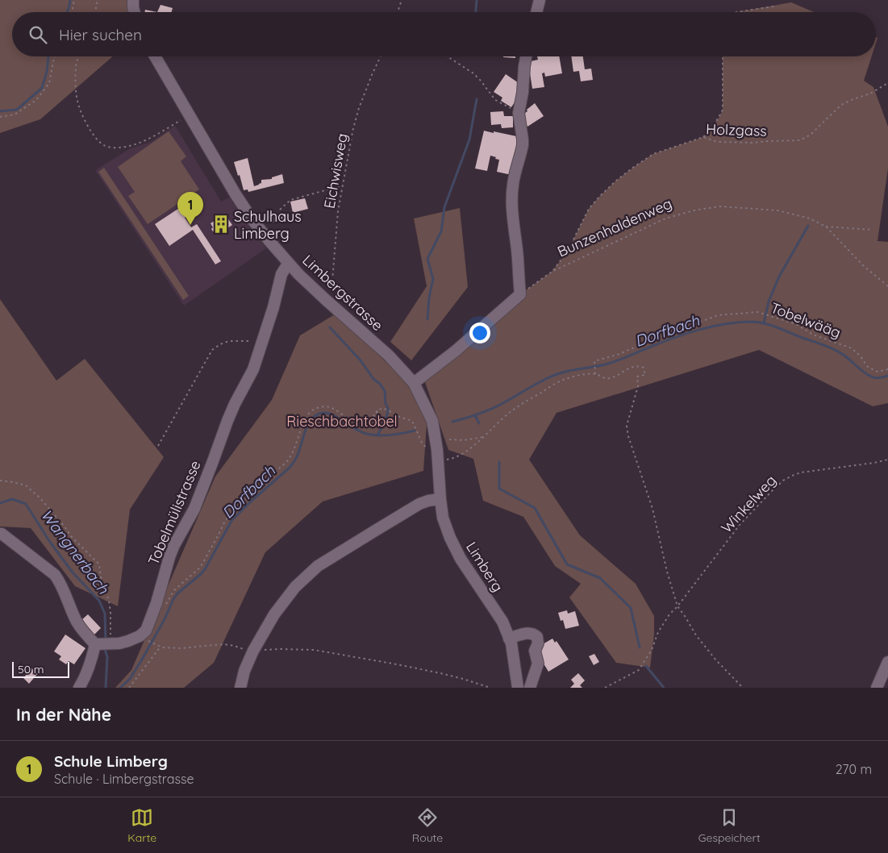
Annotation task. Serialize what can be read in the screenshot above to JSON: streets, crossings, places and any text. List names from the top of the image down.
{
  "streets": {
    "street": ["Limbergstrasse", "Tobelmülistrasse", "Limberg"],
    "path": [
      "Holzgass",
      "Eichwisweg",
      "Bunzenhaldenweg",
      "Tobelwääg",
      "Winkelweg"
    ]
  },
  "crossings": [
    ["Holzgass", "Bunzenhaldenweg"],
    ["Eichwisweg", "Limbergstrasse"],
    ["Limbergstrasse", "Tobelmülistrasse"],
    ["Limbergstrasse", "Limberg"]
  ],
  "water": ["Dorfbach", "Wangnerbach"],
  "parks": ["Rieschbachtobel"],
  "places": {
    "building": ["Schulhaus Limberg"]
  },
  "scale_bar": "50 m",
  "page": {
    "search": "Hier suchen",
    "pins": "1",
    "scale": "50 m",
    "heading": "In der Nähe",
    "list": [
      {
        "mark": "1",
        "name": "Schule Limberg",
        "note": "Schule · Limbergstrasse",
        "value": "270 m"
      }
    ],
    "nav": ["Karte", "Route", "Gespeichert"]
  }
}
